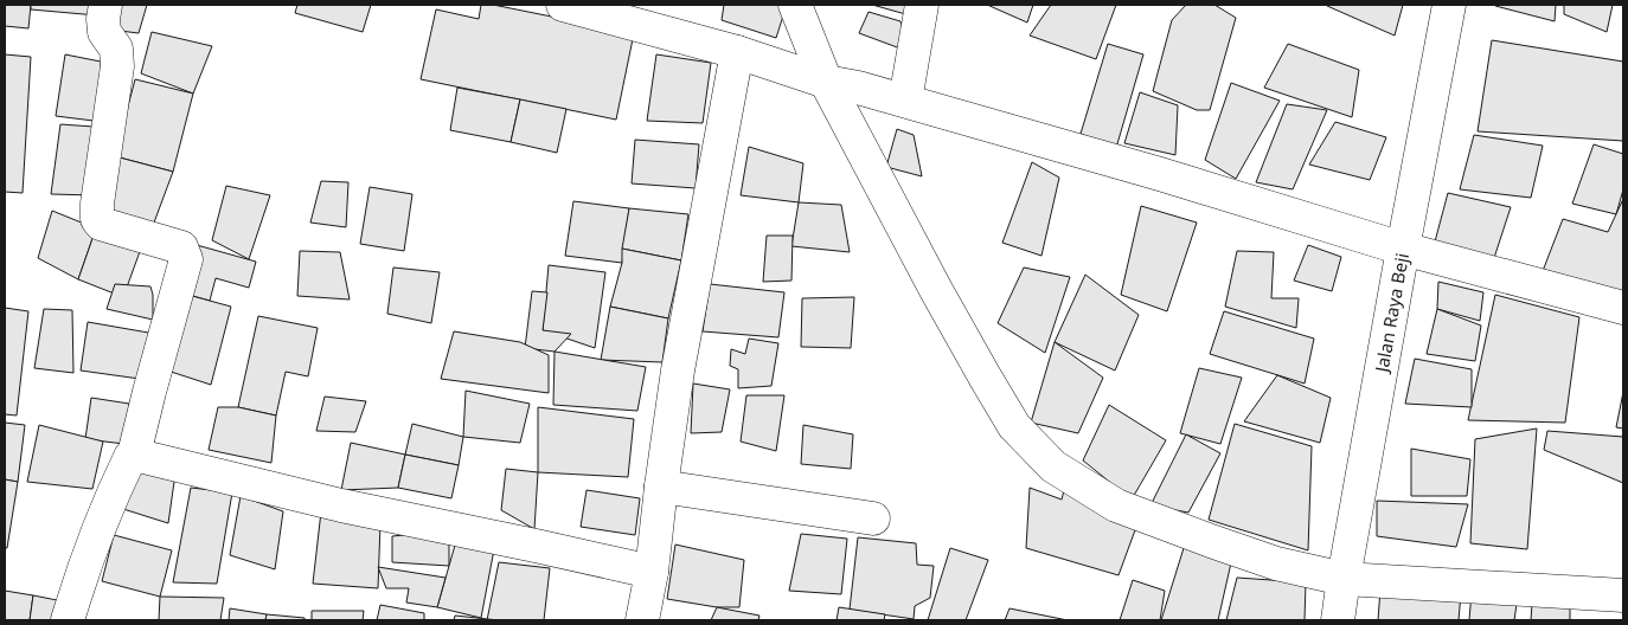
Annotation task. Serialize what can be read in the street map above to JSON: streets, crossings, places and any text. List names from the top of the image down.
{
  "streets": {
    "street": ["Jalan Raya Beji"]
  }
}
